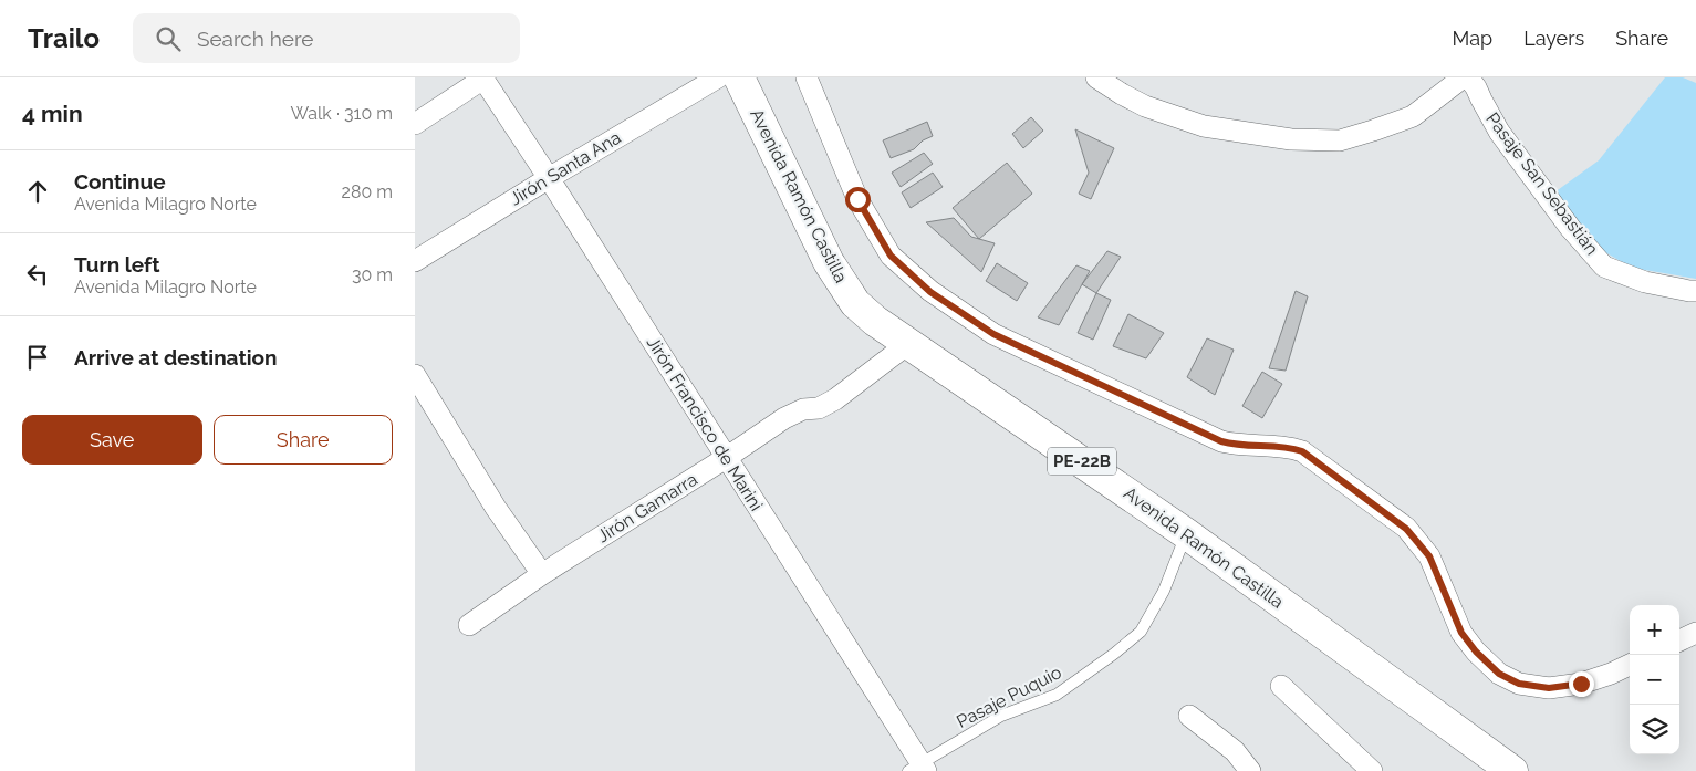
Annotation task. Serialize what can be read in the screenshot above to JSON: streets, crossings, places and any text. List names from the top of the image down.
{
  "streets": {
    "highway": ["Avenida Ramón Castilla", "PE-22B"],
    "street": [
      "Jirón Santa Ana",
      "Pasaje San Sebastián",
      "Jirón Francisco de Marini",
      "Jirón Gamarra"
    ],
    "lane": ["Pasaje Puquio"]
  },
  "crossings": [
    ["Jirón Santa Ana", "Jirón Francisco de Marini"],
    ["Avenida Ramón Castilla", "Jirón Gamarra"],
    ["Avenida Ramón Castilla", "Pasaje Puquio"],
    ["Jirón Francisco de Marini", "Jirón Gamarra"],
    ["Jirón Francisco de Marini", "Pasaje Puquio"]
  ],
  "page": {
    "header": "Trailo",
    "search": "Search here",
    "nav": ["Map", "Layers", "Share"],
    "heading": ["4 min", "Walk · 310 m"],
    "list": [
      ["Continue", "Avenida Milagro Norte", "280 m"],
      ["Turn left", "Avenida Milagro Norte", "30 m"],
      "Arrive at destination"
    ],
    "buttons": ["Save", "Share"],
    "map_buttons": ["+", "−"]
  }
}
